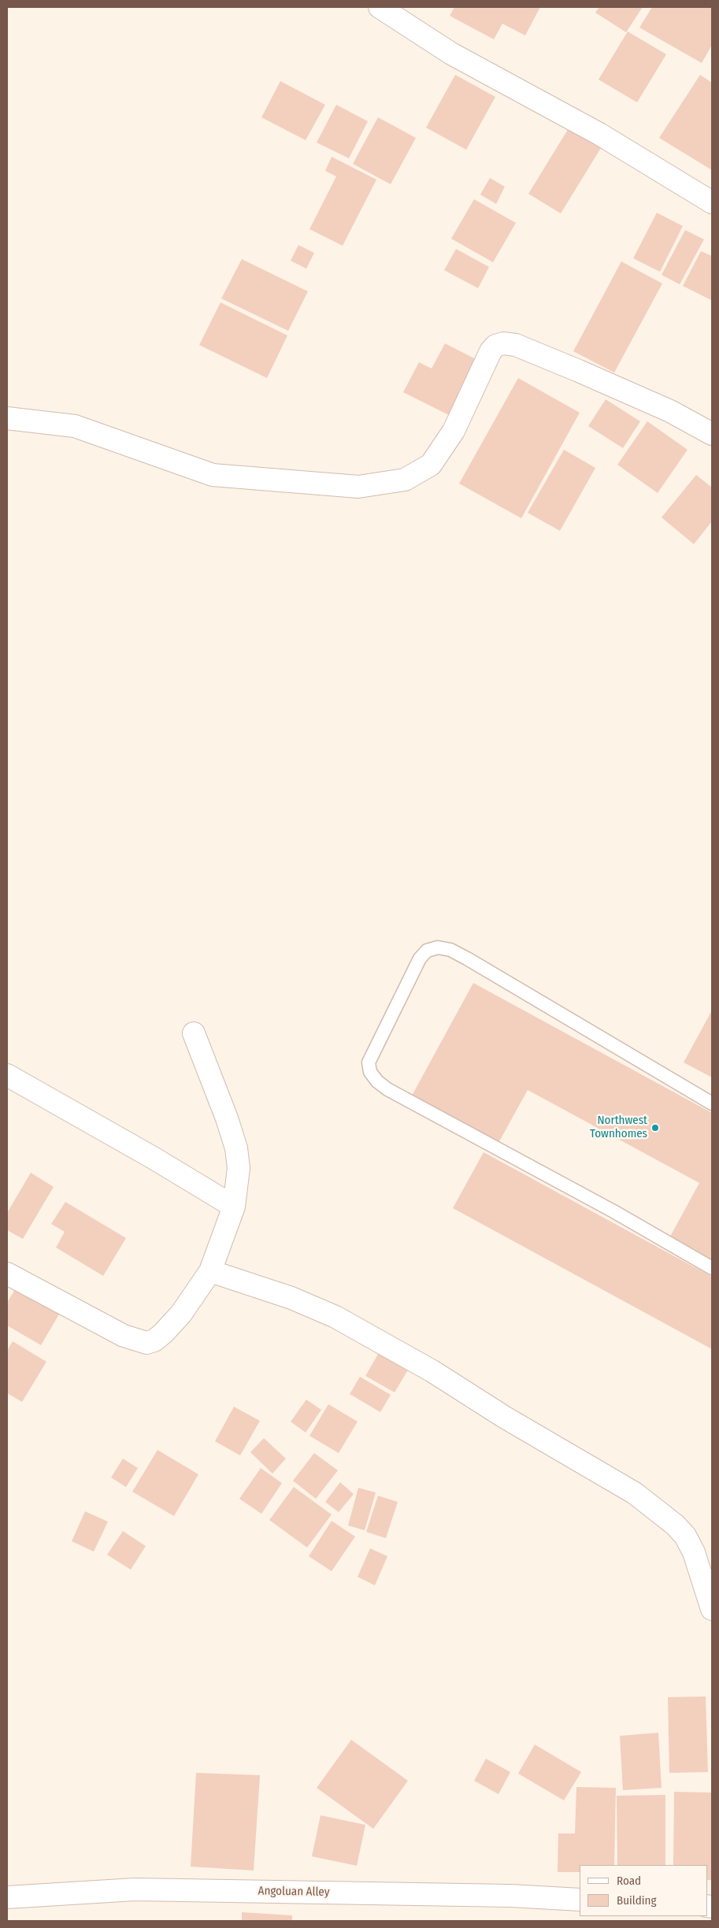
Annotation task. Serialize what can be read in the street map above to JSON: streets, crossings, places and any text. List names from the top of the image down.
{
  "streets": {
    "street": ["Angoluan Alley"]
  },
  "places": ["Northwest Townhomes"],
  "legend": ["Road", "Building"]
}
